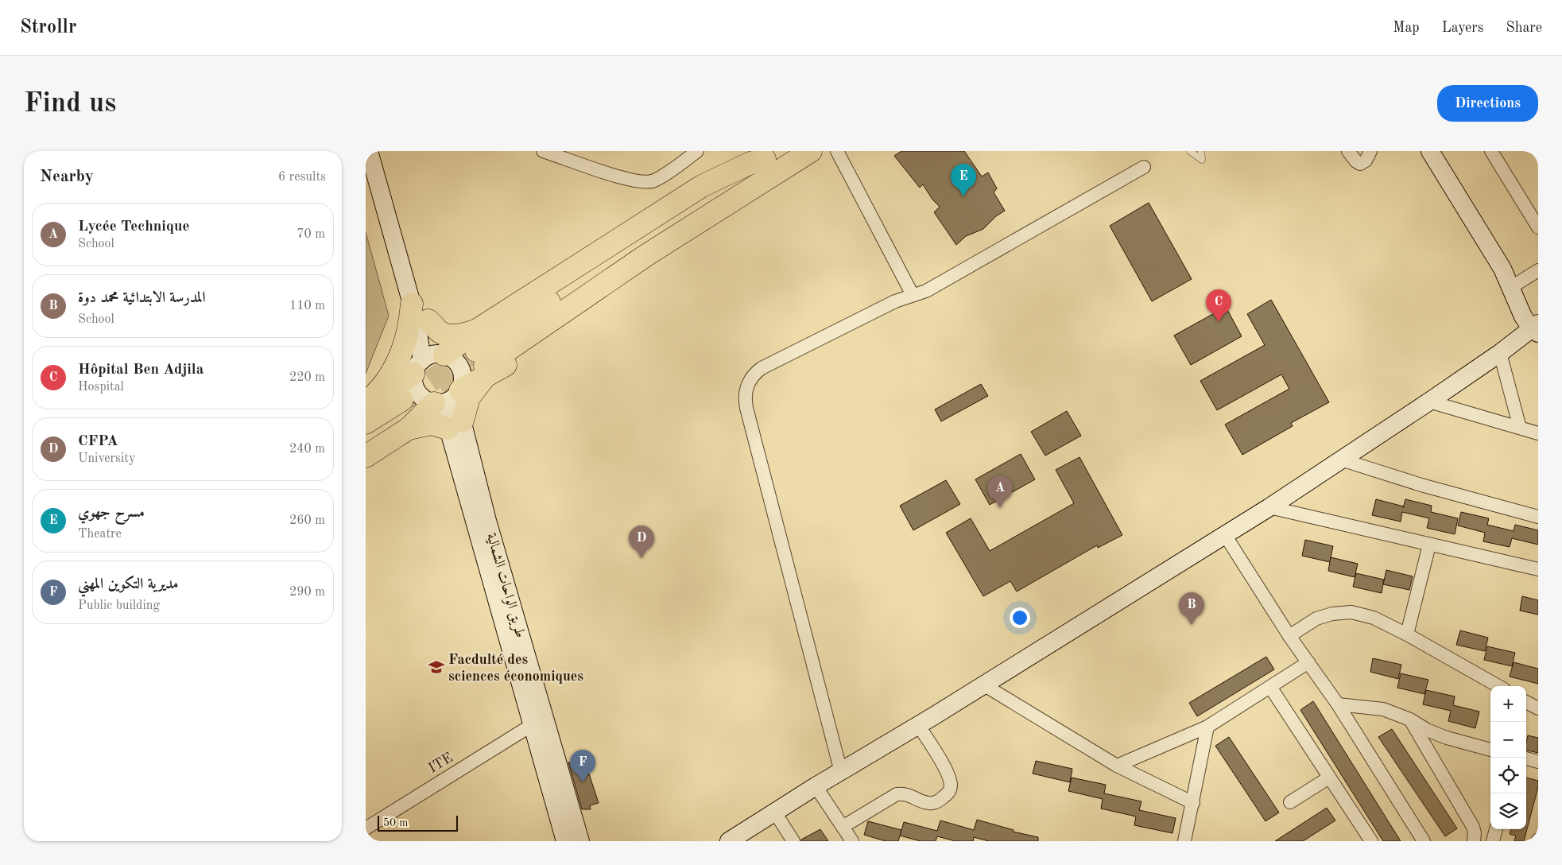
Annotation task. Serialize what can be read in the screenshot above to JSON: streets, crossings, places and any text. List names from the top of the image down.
{
  "streets": {
    "main road": ["طريق الواحات الشمالية"],
    "street": ["ITE"]
  },
  "crossings": [
    ["طريق الواحات الشمالية", "ITE"]
  ],
  "places": {
    "school or university": ["Facdulté des sciences économiques"]
  },
  "scale_bar": "50 m",
  "page": {
    "header": "Strollr",
    "nav": ["Map", "Layers", "Share"],
    "buttons": "Directions",
    "title": "Find us",
    "heading": ["Nearby", "6 results"],
    "pins": [
      "E",
      "C",
      "A",
      "D",
      "B",
      "F"
    ],
    "list": [
      {
        "mark": "A",
        "name": "Lycée Technique",
        "note": "School",
        "value": "70 m"
      },
      {
        "mark": "B",
        "name": "المدرسة الابتدائية محمد دوة",
        "note": "School",
        "value": "110 m"
      },
      {
        "mark": "C",
        "name": "Hôpital Ben Adjila",
        "note": "Hospital",
        "value": "220 m"
      },
      {
        "mark": "D",
        "name": "CFPA",
        "note": "University",
        "value": "240 m"
      },
      {
        "mark": "E",
        "name": "مسرح جهوي",
        "note": "Theatre",
        "value": "260 m"
      },
      {
        "mark": "F",
        "name": "مديرية التكوين المهني",
        "note": "Public building",
        "value": "290 m"
      }
    ],
    "map_buttons": ["+", "−"],
    "scale": "50 m"
  }
}
